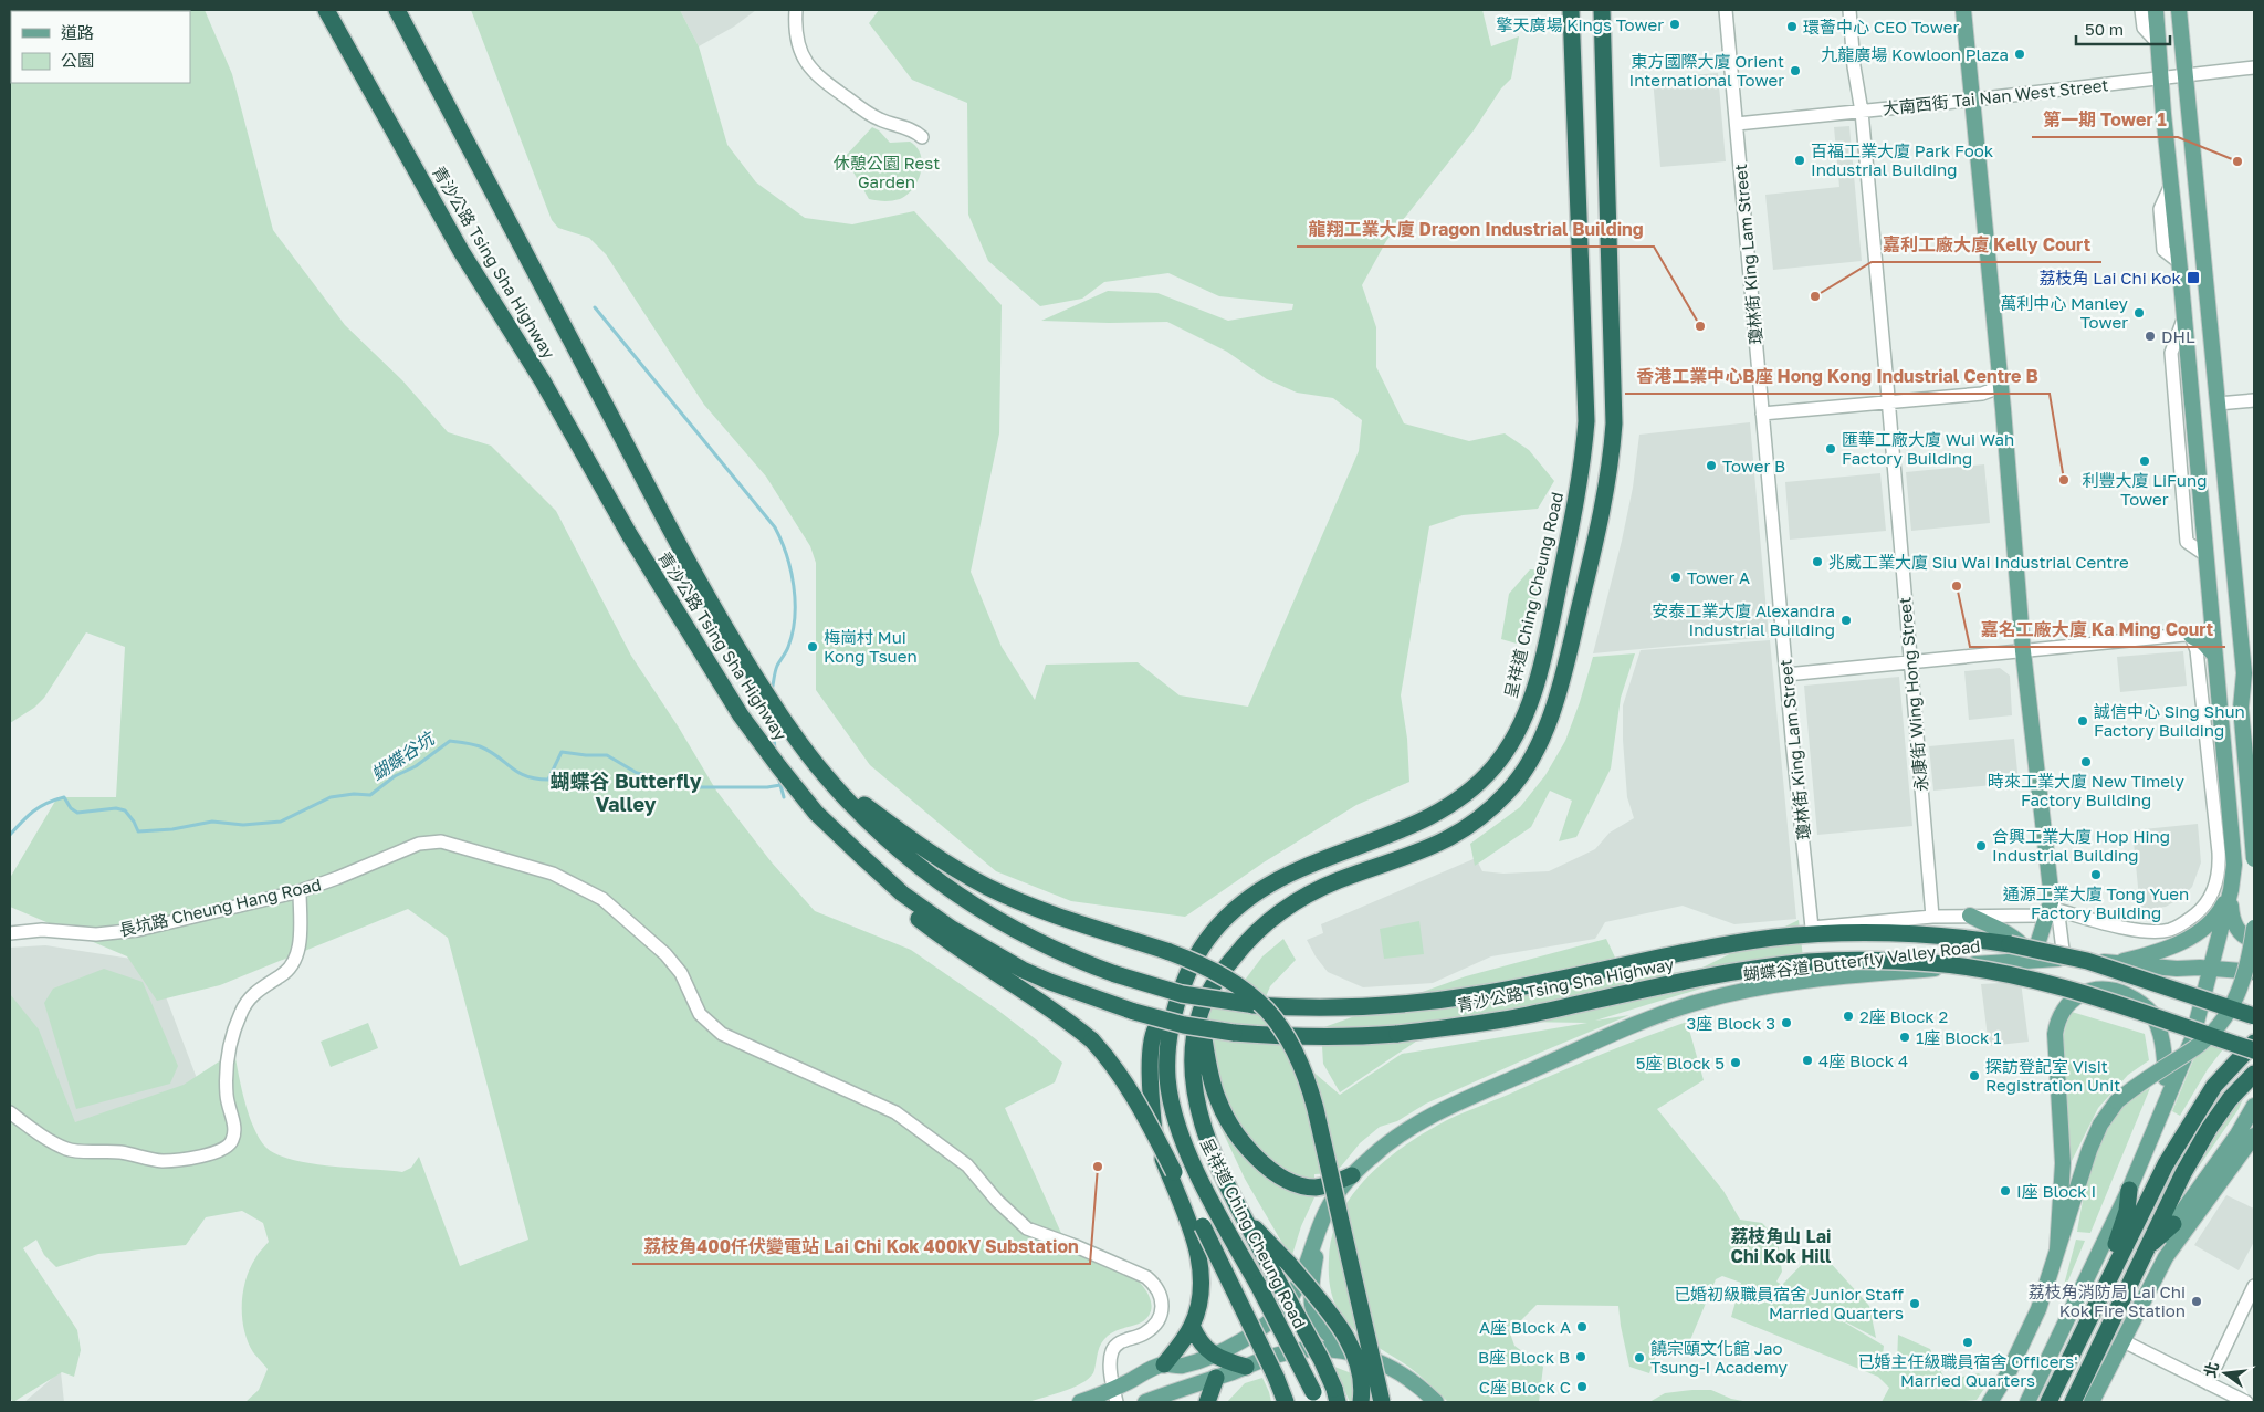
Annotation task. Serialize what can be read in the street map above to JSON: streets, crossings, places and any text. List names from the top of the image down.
{
  "streets": {
    "highway": ["青沙公路 Tsing Sha Highway", "呈祥道 Ching Cheung Road"],
    "main road": ["蝴蝶谷道 Butterfly Valley Road"],
    "street": [
      "大南西街 Tai Nan West Street",
      "瓊林街 King Lam Street",
      "永康街 Wing Hong Street",
      "長坑路 Cheung Hang Road"
    ]
  },
  "crossings": [
    ["大南西街 Tai Nan West Street", "瓊林街 King Lam Street"],
    ["大南西街 Tai Nan West Street", "永康街 Wing Hong Street"],
    ["瓊林街 King Lam Street", "永康街 Wing Hong Street"]
  ],
  "districts": ["蝴蝶谷 Butterfly Valley", "荔枝角山 Lai Chi Kok Hill"],
  "water": ["蝴蝶谷坑"],
  "parks": ["休憩公園 Rest Garden"],
  "places": {
    "other": [
      "擎天廣場 Kings Tower",
      "環薈中心 CEO Tower",
      "九龍廣場 Kowloon Plaza",
      "東方國際大廈 Orient International Tower",
      "百福工業大廈 Park Fook Industrial Building",
      "第一期 Tower 1",
      "嘉利工廠大廈 Kelly Court",
      "萬利中心 Manley Tower",
      "龍翔工業大廈 Dragon Industrial Building",
      "DHL",
      "匯華工廠大廈 Wui Wah Factory Building",
      "利豐大廈 LiFung Tower",
      "Tower B",
      "香港工業中心B座 Hong Kong Industrial Centre B",
      "兆威工業大廈 Siu Wai Industrial Centre",
      "Tower A",
      "嘉名工廠大廈 Ka Ming Court",
      "安泰工業大廈 Alexandra Industrial Building",
      "梅崗村 Mui Kong Tsuen",
      "誠信中心 Sing Shun Factory Building",
      "時來工業大廈 New Timely Factory Building",
      "合興工業大廈 Hop Hing Industrial Building",
      "通源工業大廈 Tong Yuen Factory Building",
      "2座 Block 2",
      "3座 Block 3",
      "1座 Block 1",
      "4座 Block 4",
      "5座 Block 5",
      "探訪登記室 Visit Registration Unit",
      "荔枝角400仟伏變電站 Lai Chi Kok 400kV Substation",
      "I座 Block I",
      "荔枝角消防局 Lai Chi Kok Fire Station",
      "已婚初級職員宿舍 Junior Staff Married Quarters",
      "A座 Block A",
      "已婚主任級職員宿舍 Officers' Married Quarters",
      "B座 Block B",
      "饒宗頤文化館 Jao Tsung-I Academy",
      "C座 Block C"
    ],
    "transit": ["荔枝角 Lai Chi Kok"]
  },
  "legend": ["道路", "公園"],
  "scale_bar": "50 m",
  "north": "left"
}
